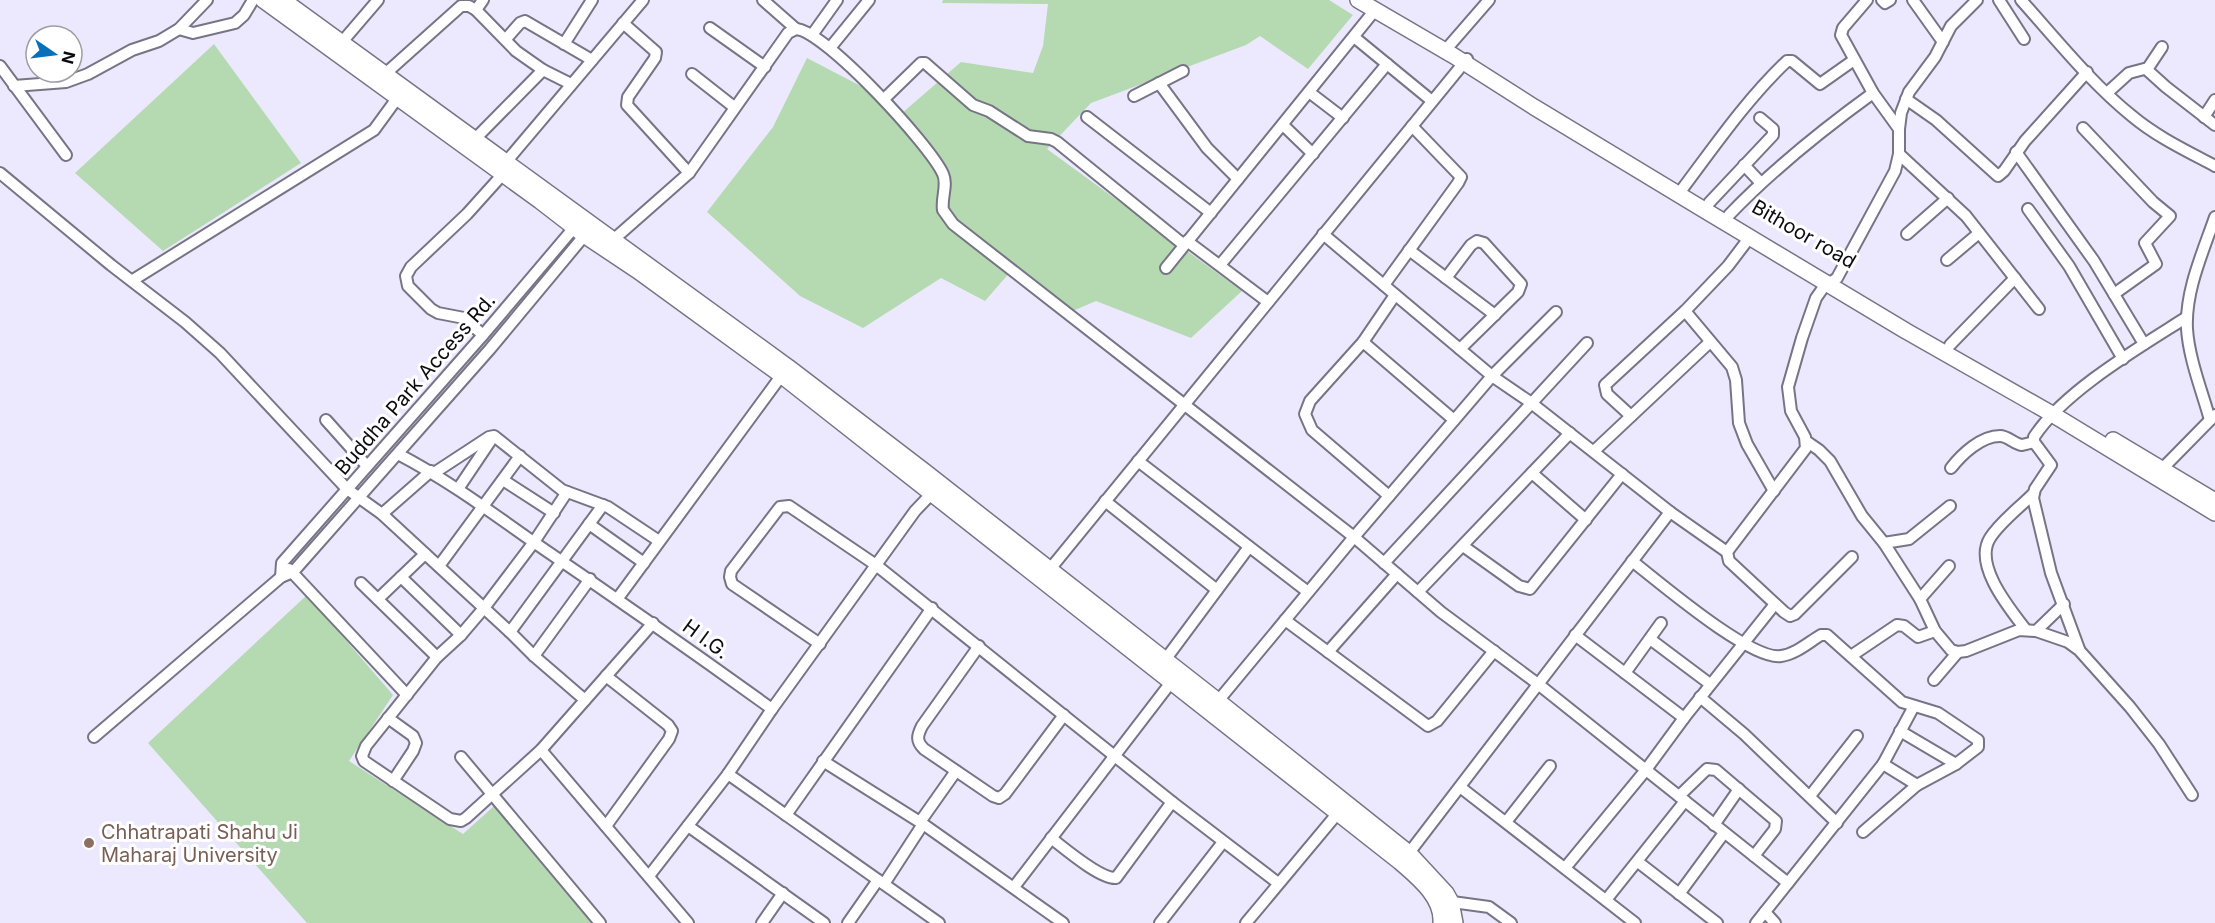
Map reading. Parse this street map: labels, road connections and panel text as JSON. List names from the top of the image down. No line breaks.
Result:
{"streets":{"street":["Bithoor road","Buddha Park Access Rd.","H I.G."]},"crossings":[["Buddha Park Access Rd.","H I.G."]],"places":["Chhatrapati Shahu Ji Maharaj University"],"north":"right"}
